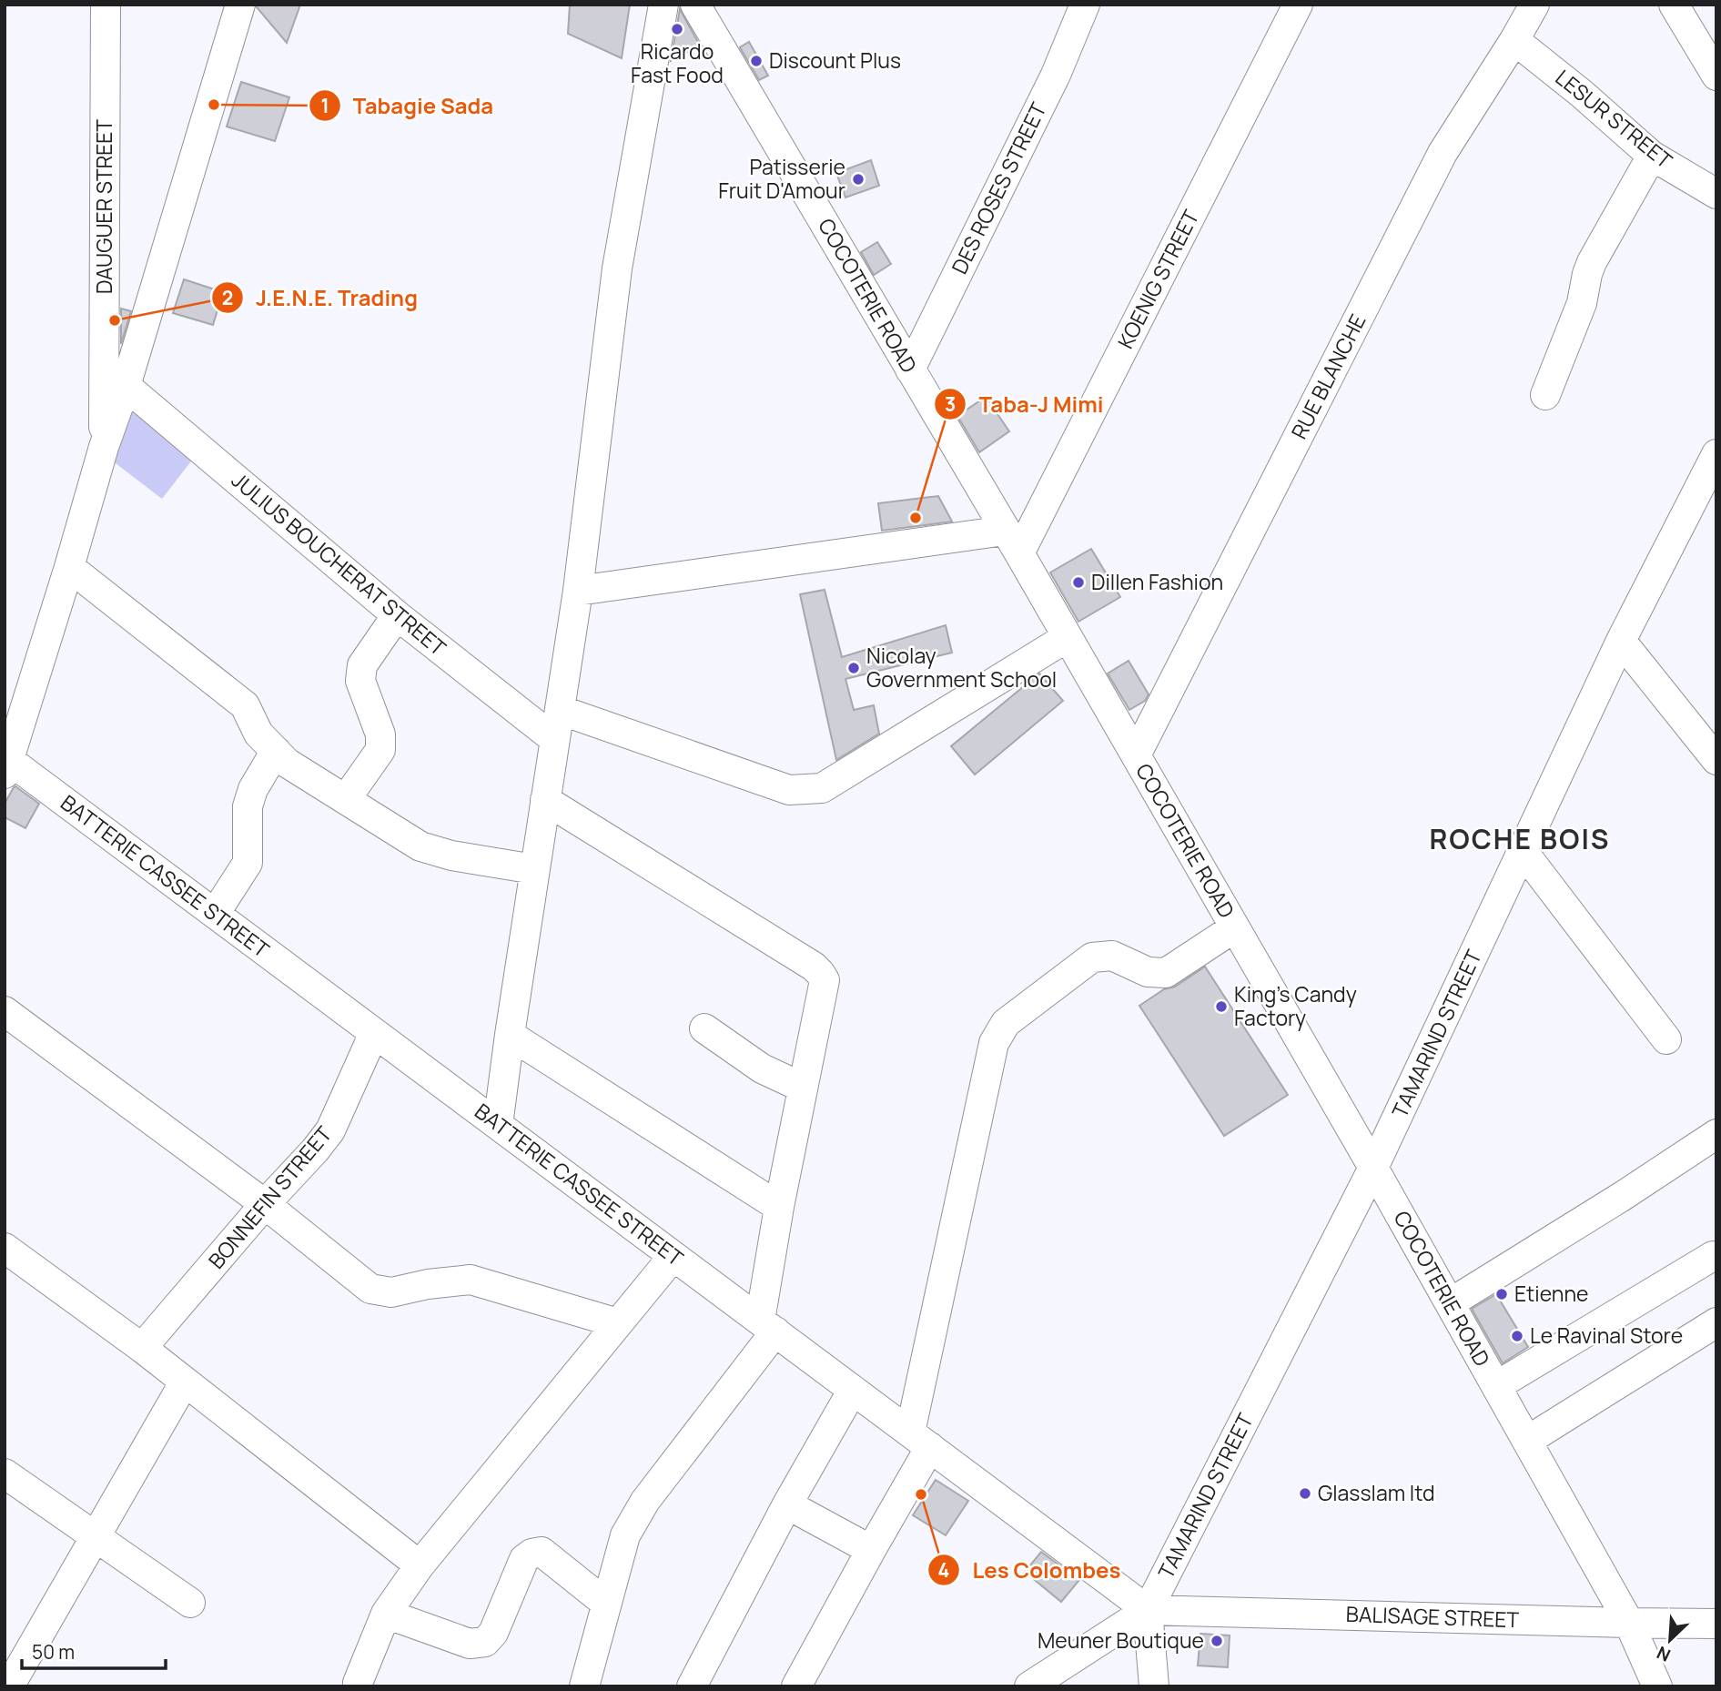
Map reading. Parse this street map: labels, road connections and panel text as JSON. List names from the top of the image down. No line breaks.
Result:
{"streets":{"street":["LESUR STREET","DES ROSES STREET","DAUGUER STREET","KOENIG STREET","COCOTERIE ROAD","RUE BLANCHE","JULIUS BOUCHERAT STREET","BATTERIE CASSEE STREET","TAMARIND STREET","BONNEFIN STREET","BALISAGE STREET"]},"crossings":[["LESUR STREET","RUE BLANCHE"],["DES ROSES STREET","COCOTERIE ROAD"],["KOENIG STREET","COCOTERIE ROAD"],["COCOTERIE ROAD","RUE BLANCHE"],["COCOTERIE ROAD","TAMARIND STREET"],["COCOTERIE ROAD","BALISAGE STREET"],["BATTERIE CASSEE STREET","TAMARIND STREET"],["BATTERIE CASSEE STREET","BONNEFIN STREET"],["BATTERIE CASSEE STREET","BALISAGE STREET"],["TAMARIND STREET","BALISAGE STREET"]],"districts":["ROCHE BOIS"],"places":["Ricardo Fast Food","Discount Plus","Tabagie Sada","Patisserie Fruit D'Amour","J.E.N.E. Trading","Taba-J Mimi","Dillen Fashion","Nicolay Government School","King's Candy Factory","Etienne","Le Ravinal Store","Glasslam ltd","Les Colombes","Meuner Boutique"],"scale_bar":"50 m","north":"bottom left"}
